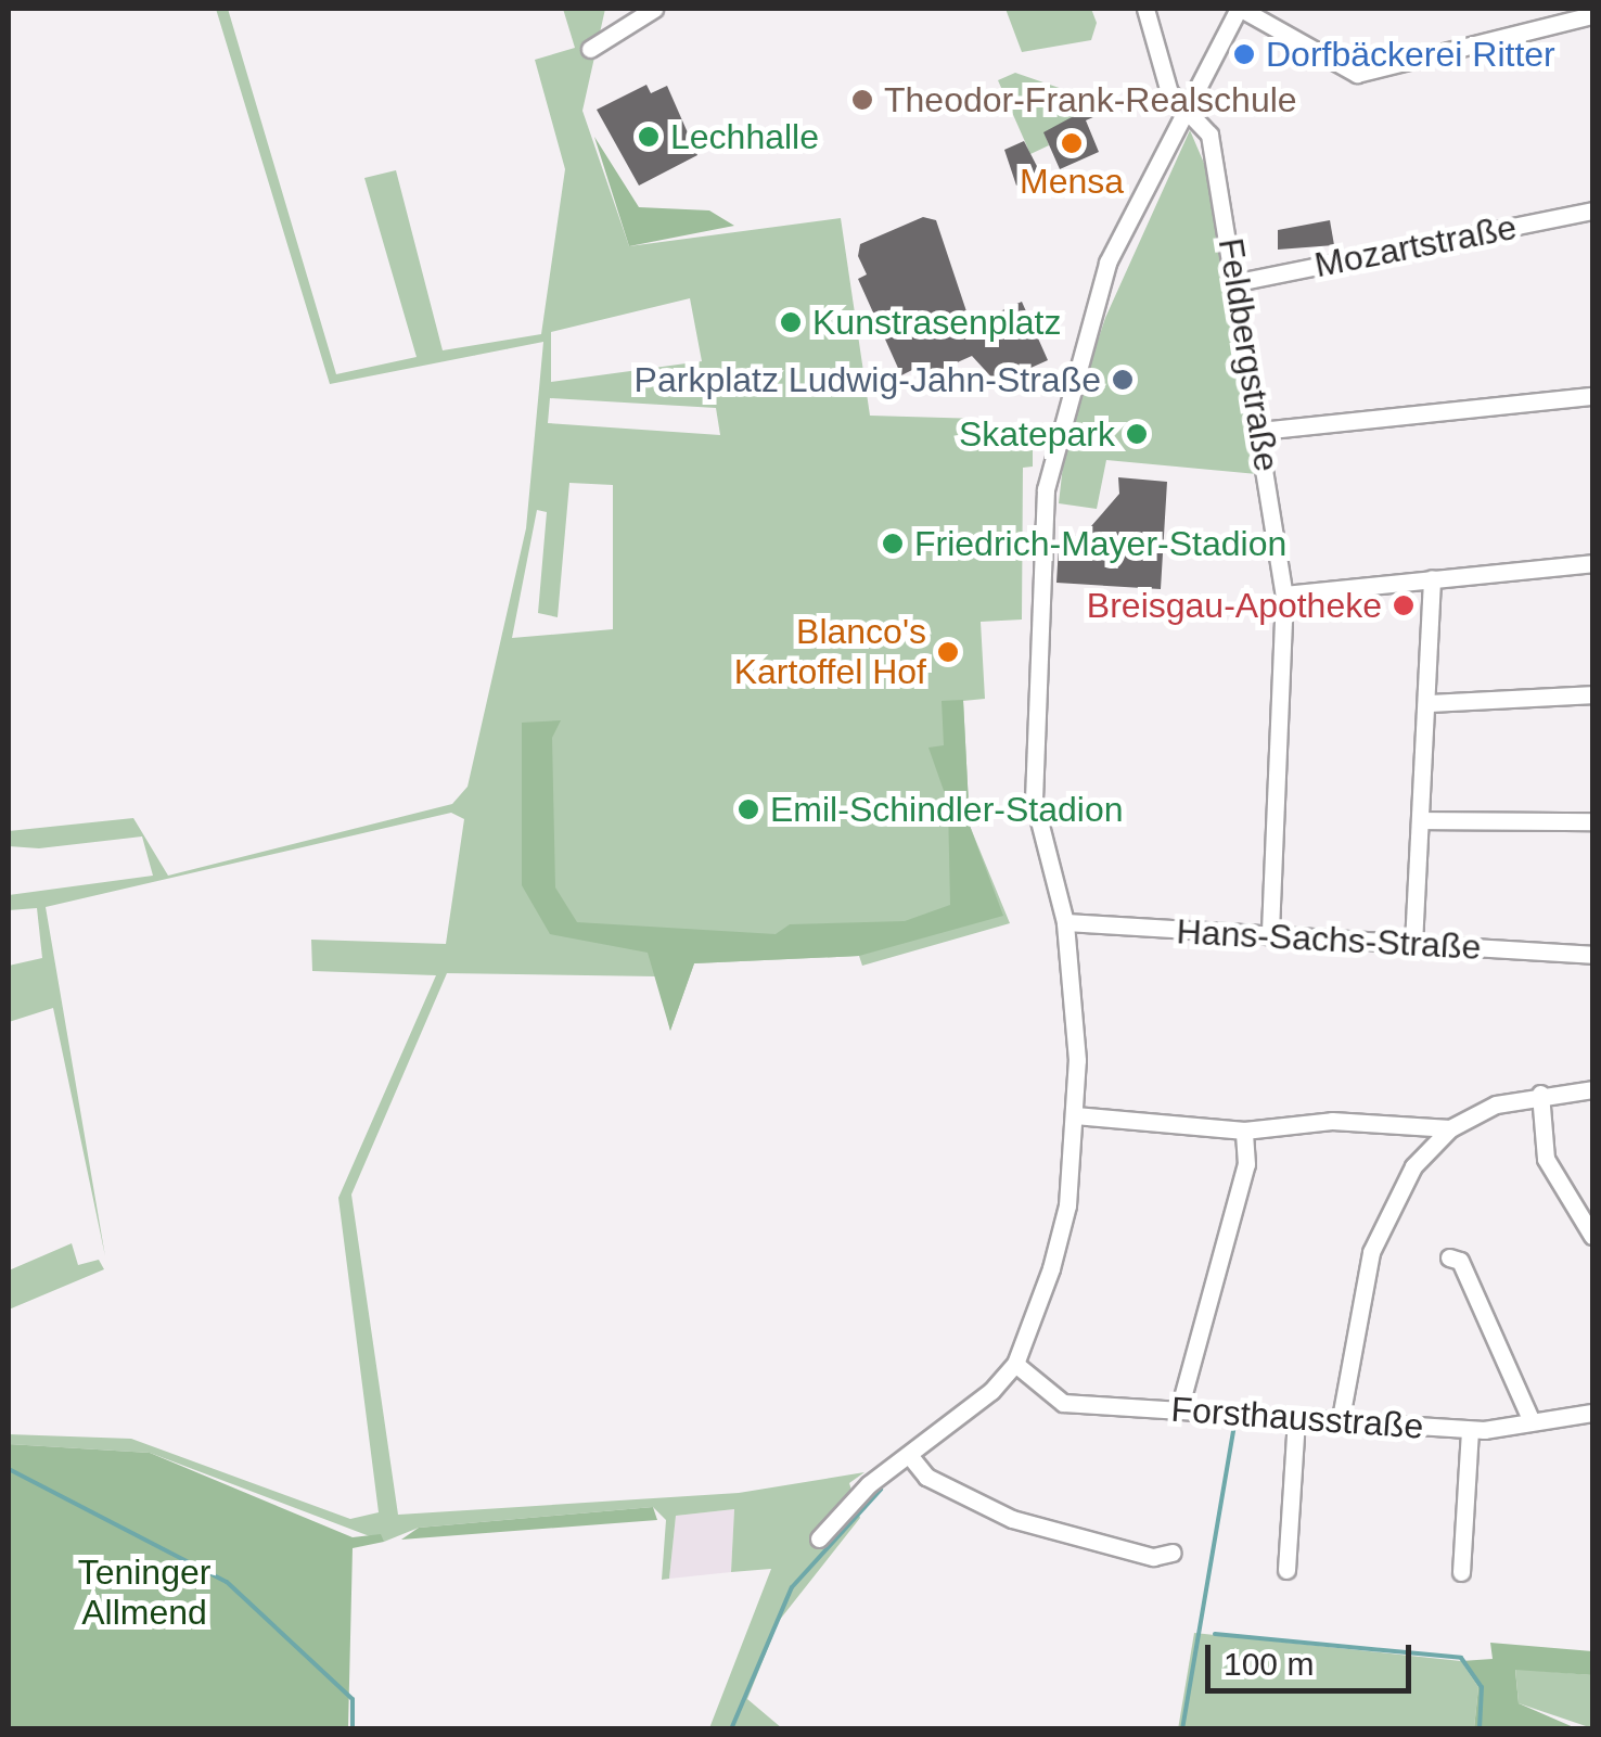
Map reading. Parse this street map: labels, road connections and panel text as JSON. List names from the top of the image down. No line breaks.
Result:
{"streets":{"street":["Mozartstraße","Feldbergstraße","Hans-Sachs-Straße","Forsthausstraße"]},"crossings":[["Mozartstraße","Feldbergstraße"],["Feldbergstraße","Hans-Sachs-Straße"]],"parks":["Teninger Allmend"],"places":["Dorfbäckerei Ritter","Theodor-Frank-Realschule","Lechhalle","Mensa","Kunstrasenplatz","Parkplatz Ludwig-Jahn-Straße","Skatepark","Friedrich-Mayer-Stadion","Breisgau-Apotheke","Blanco's Kartoffel Hof","Emil-Schindler-Stadion"],"scale_bar":"100 m"}
